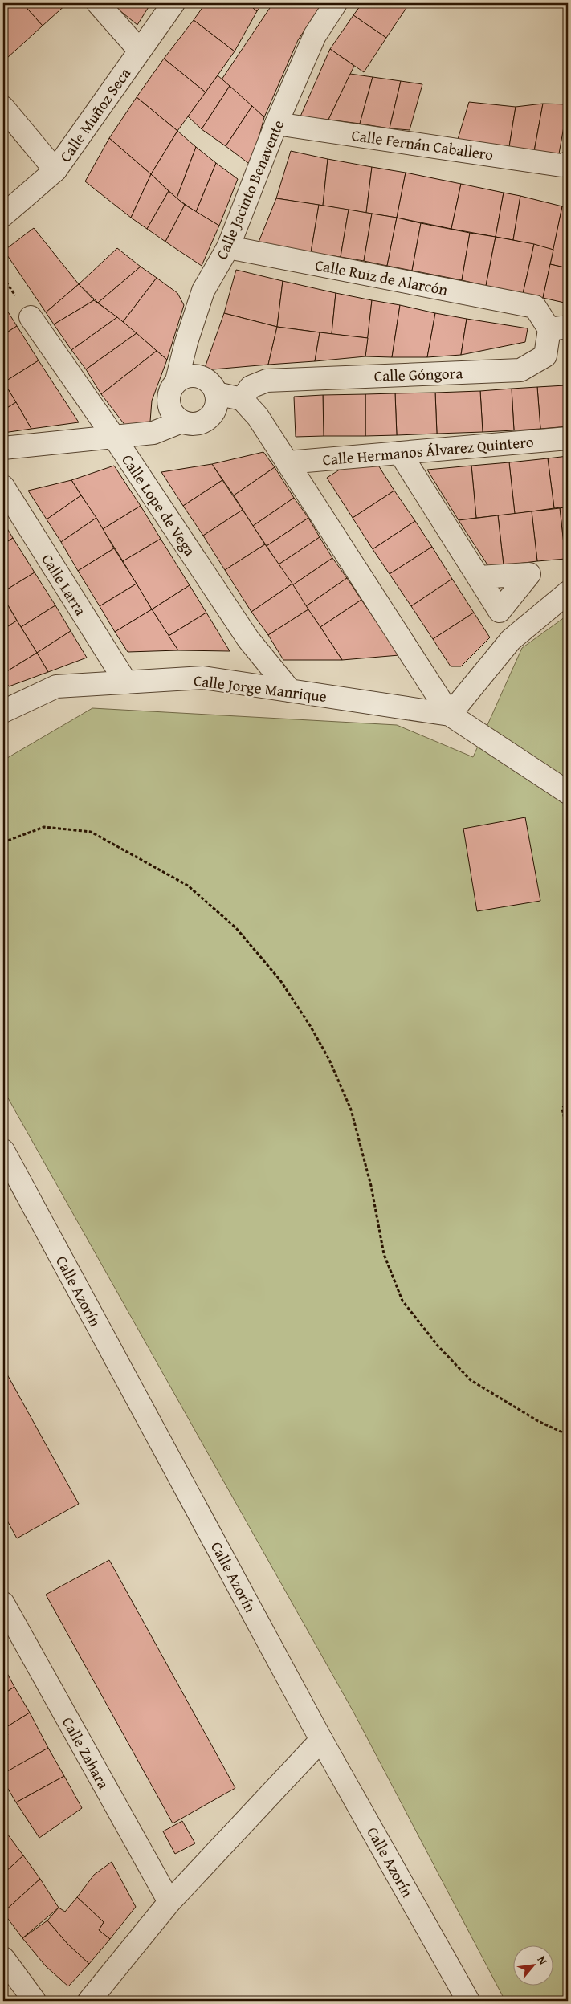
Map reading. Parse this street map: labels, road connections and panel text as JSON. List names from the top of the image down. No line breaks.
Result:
{"streets":{"street":["Calle Muñoz Seca","Calle Fernán Caballero","Calle Jacinto Benavente","Calle Ruiz de Alarcón","Calle Góngora","Calle Hermanos Álvarez Quintero","Calle Lope de Vega","Calle Larra","Calle Jorge Manrique","Calle Azorín","Calle Zahara"]},"crossings":[["Calle Fernán Caballero","Calle Jacinto Benavente"],["Calle Jacinto Benavente","Calle Ruiz de Alarcón"],["Calle Ruiz de Alarcón","Calle Góngora"],["Calle Góngora","Calle Jorge Manrique"],["Calle Hermanos Álvarez Quintero","Calle Jorge Manrique"],["Calle Lope de Vega","Calle Jorge Manrique"],["Calle Larra","Calle Jorge Manrique"]],"north":"top right"}
